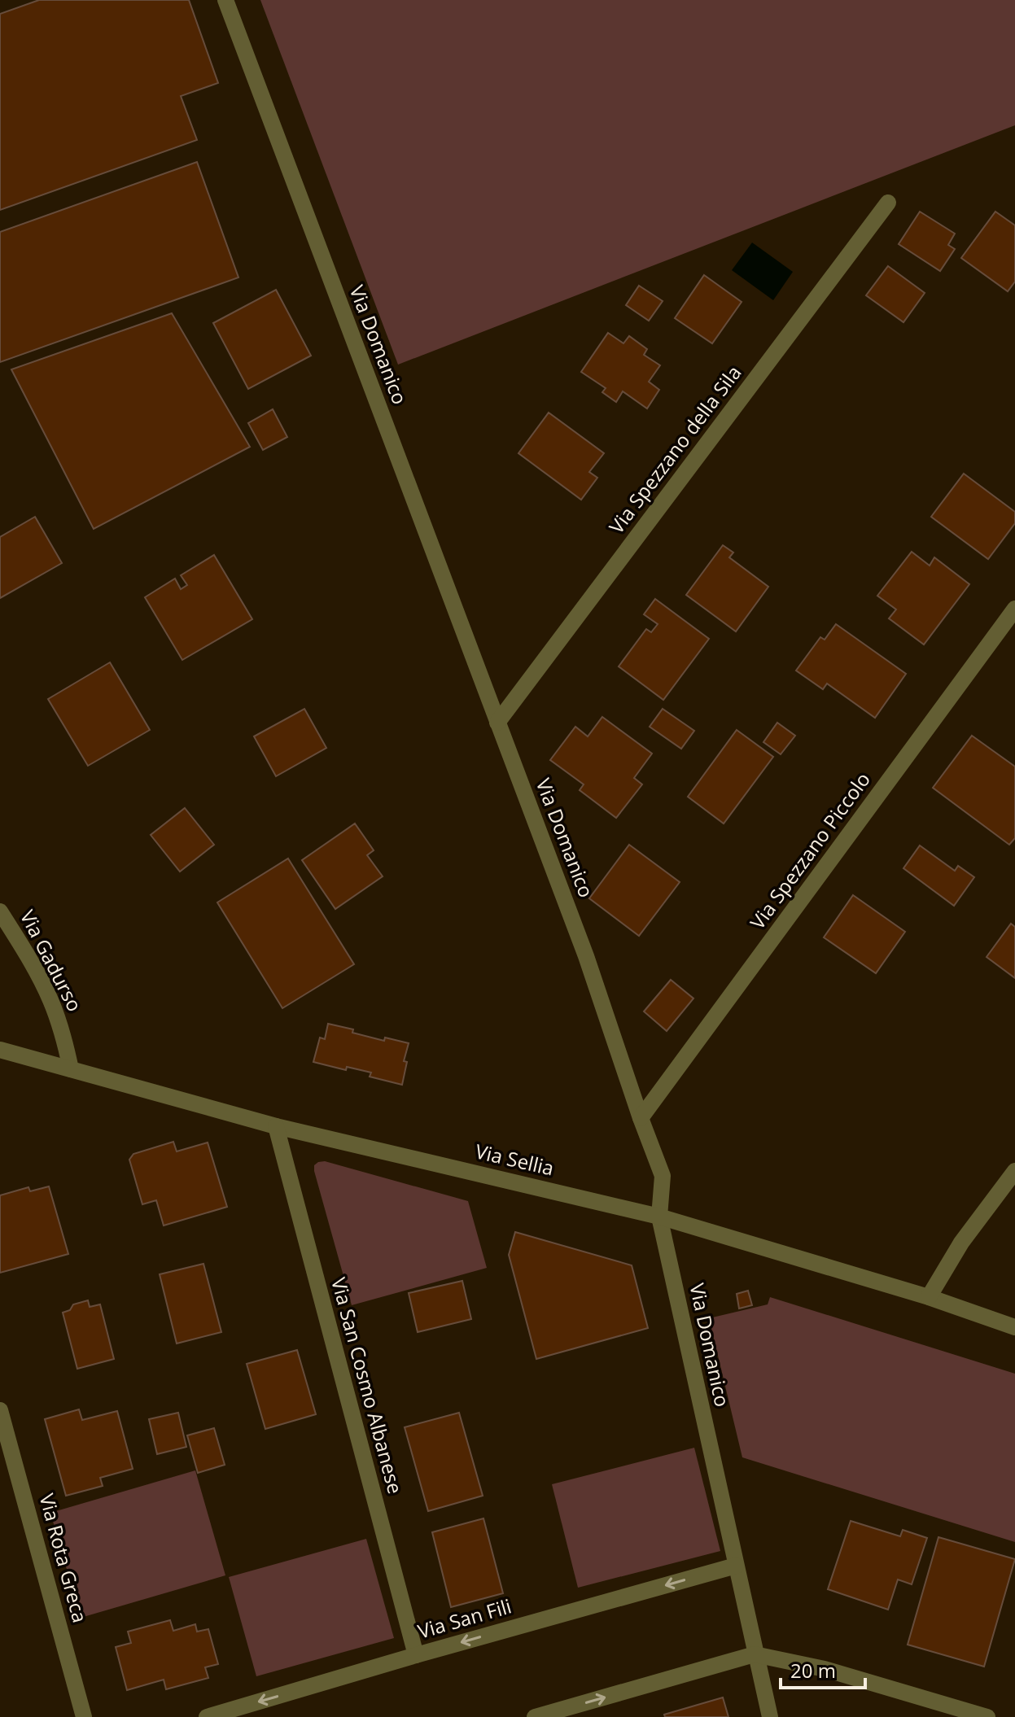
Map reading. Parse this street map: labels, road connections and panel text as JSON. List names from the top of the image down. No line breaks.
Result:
{"streets":{"street":["Via Domanico","Via Spezzano della Sila","Via Spezzano Piccolo","Via Gadurso","Via Sellia","Via San Cosmo Albanese","Via Rota Greca","Via San Fili"]},"crossings":[["Via Domanico","Via Spezzano della Sila"],["Via Domanico","Via Spezzano Piccolo"],["Via Domanico","Via Sellia"],["Via Domanico","Via San Fili"],["Via Gadurso","Via Sellia"],["Via Sellia","Via San Cosmo Albanese"],["Via San Cosmo Albanese","Via San Fili"]],"scale_bar":"20 m"}
